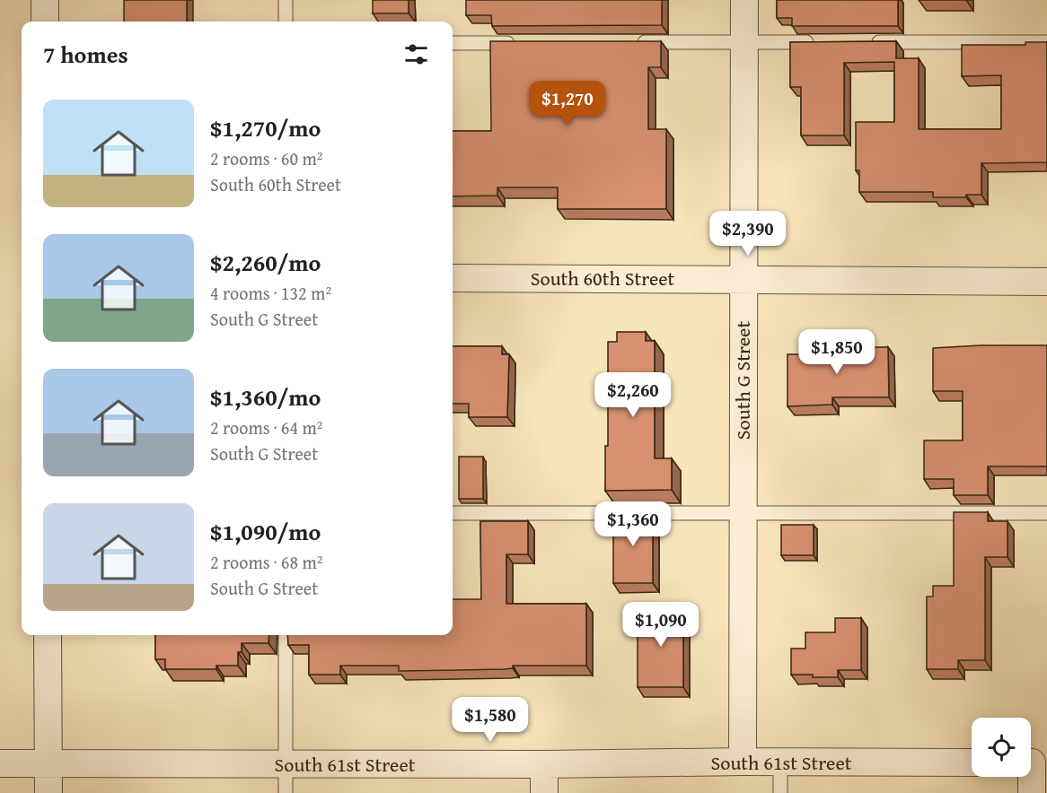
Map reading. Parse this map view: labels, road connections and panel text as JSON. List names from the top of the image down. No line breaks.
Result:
{"streets":{"street":["South 60th Street","South G Street","South 61st Street"]},"crossings":[["South 60th Street","South G Street"],["South G Street","South 61st Street"]],"page":{"heading":"7 homes","price":["$1,270","$2,390","$1,850","$2,260","$1,360","$1,090","$1,580"],"list":[{"name":"$1,270/mo","note":"2 rooms · 60 m² · South 60th Street"},{"name":"$2,260/mo","note":"4 rooms · 132 m² · South G Street"},{"name":"$1,360/mo","note":"2 rooms · 64 m² · South G Street"},{"name":"$1,090/mo","note":"2 rooms · 68 m² · South G Street"}]}}
